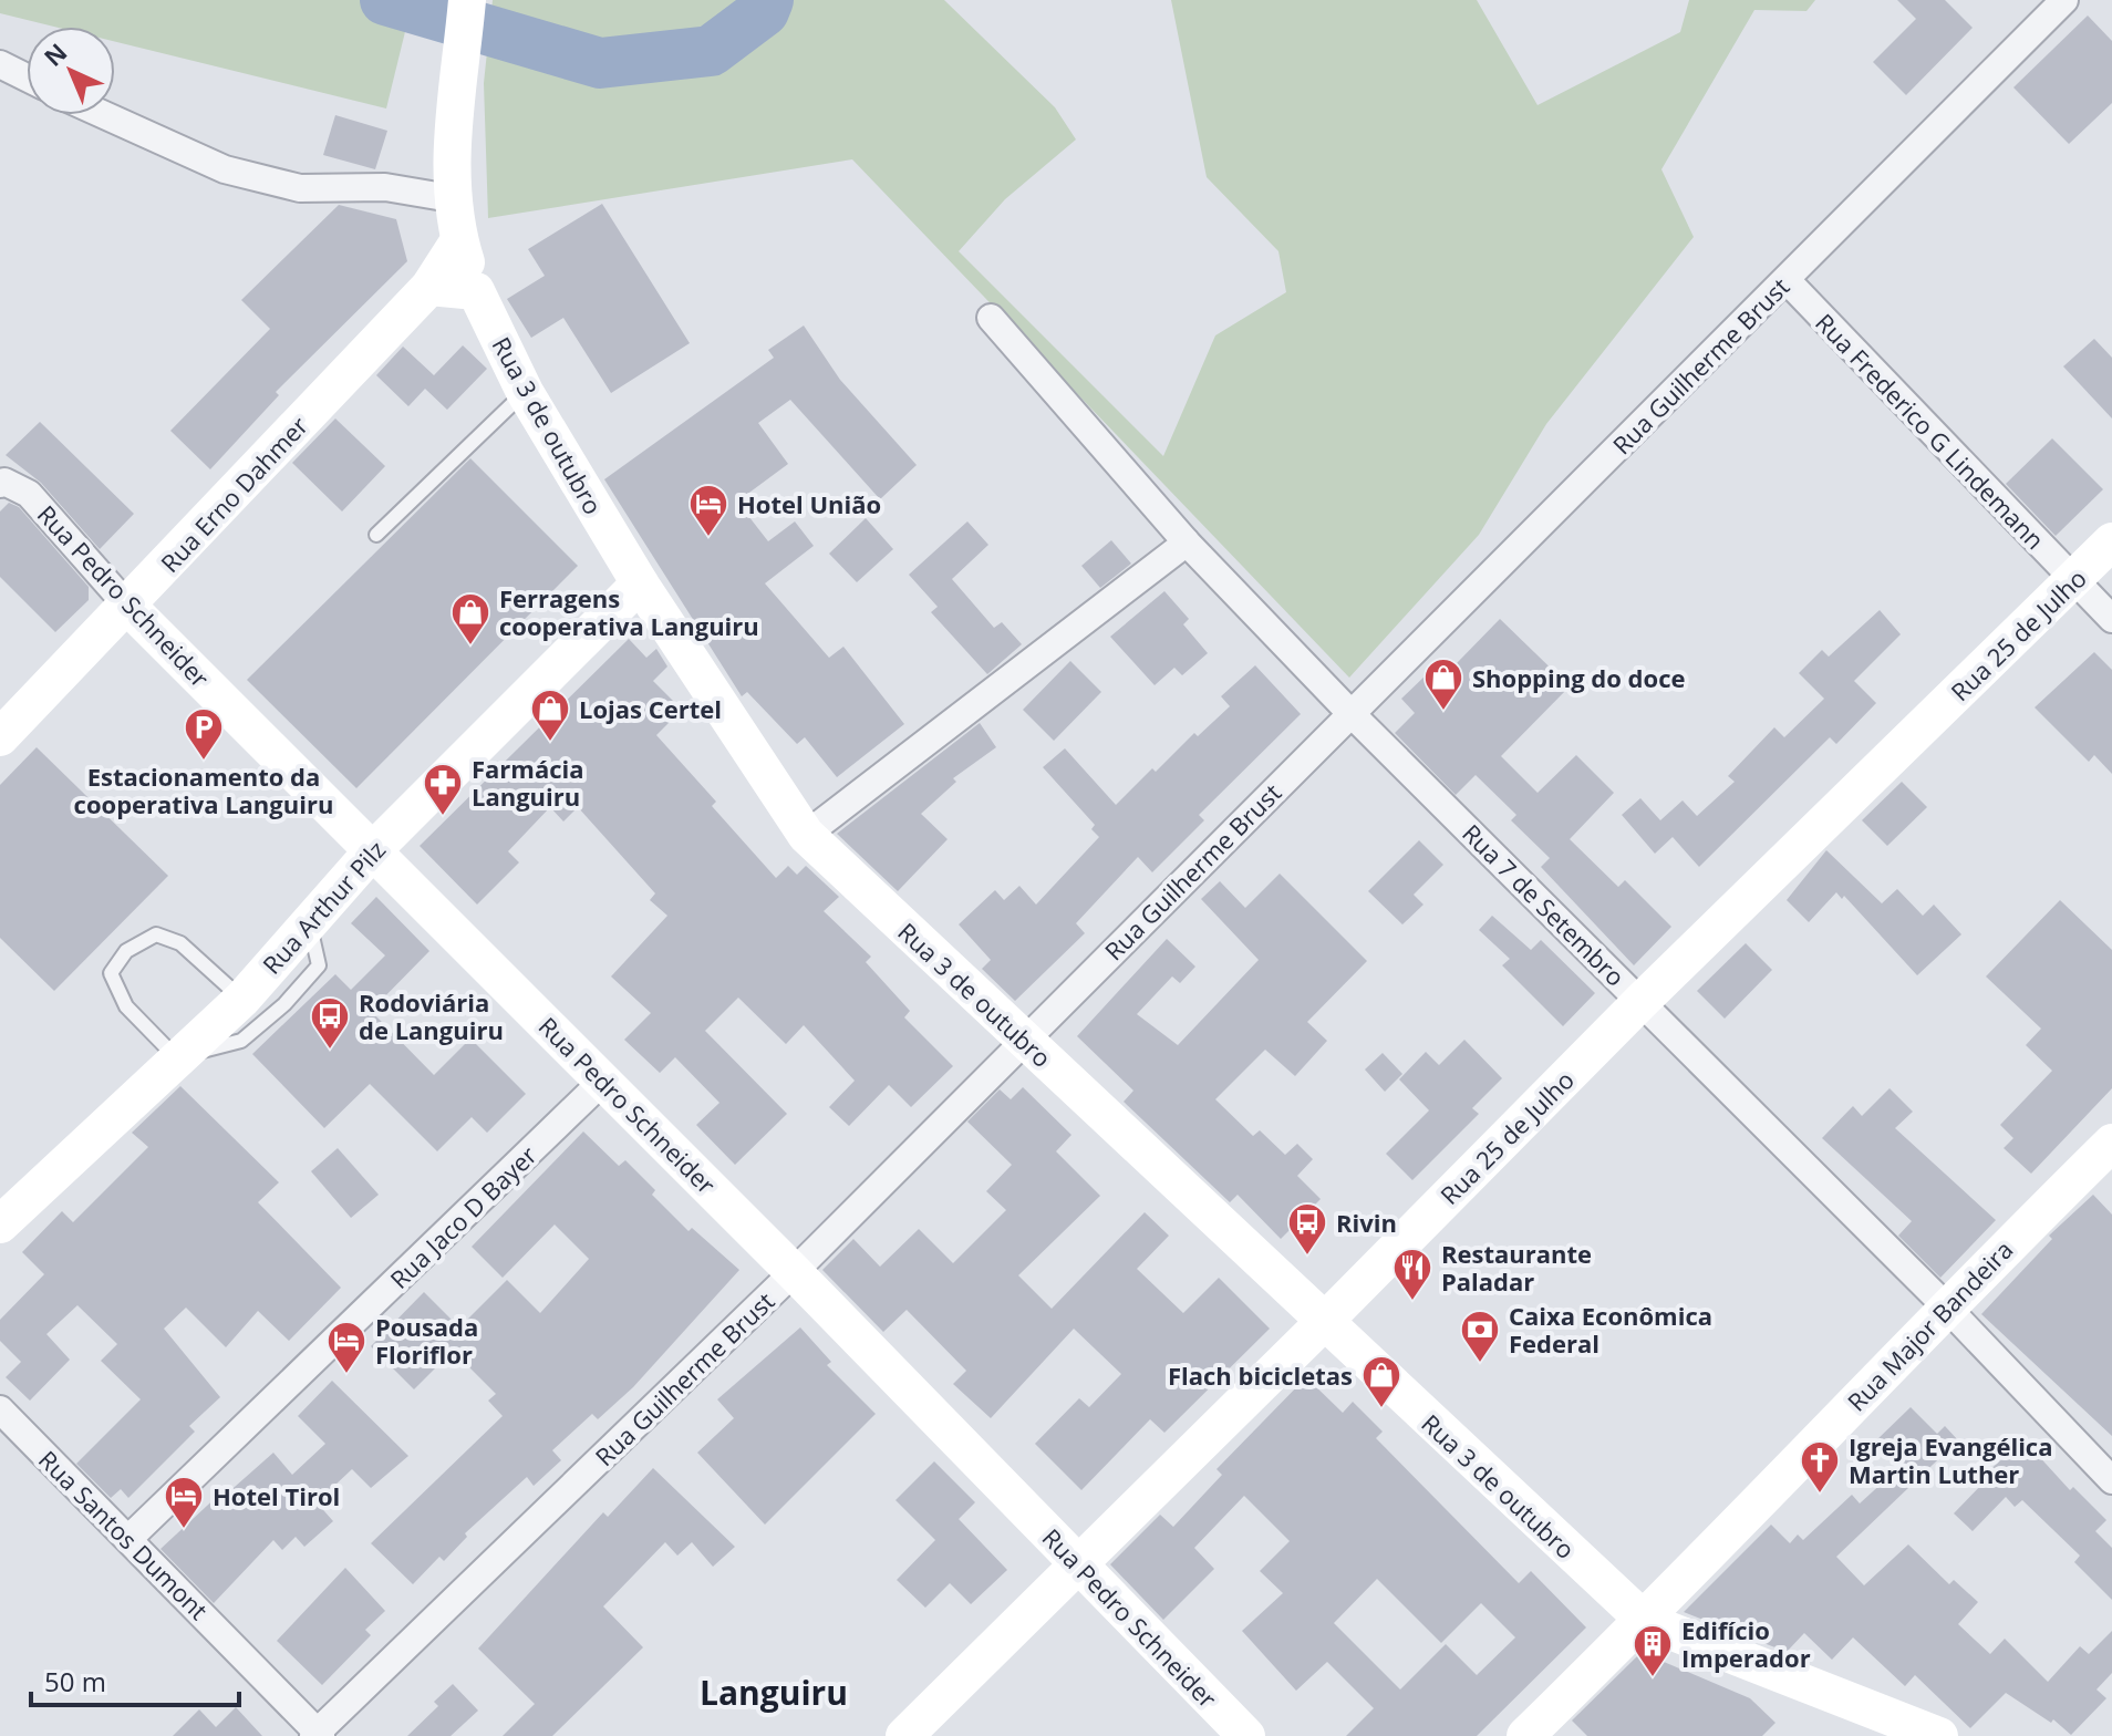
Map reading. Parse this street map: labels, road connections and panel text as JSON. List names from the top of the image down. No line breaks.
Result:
{"streets":{"main road":["Rua 3 de outubro","Rua Erno Dahmer","Rua Pedro Schneider","Rua 25 de Julho","Rua Arthur Pilz","Rua Major Bandeira"],"street":["Rua Guilherme Brust","Rua Frederico G Lindemann","Rua 7 de Setembro","Rua Jaco D Bayer","Rua Santos Dumont"]},"crossings":[["Rua Guilherme Brust","Rua 3 de outubro"],["Rua Guilherme Brust","Rua Frederico G Lindemann"],["Rua Guilherme Brust","Rua Pedro Schneider"],["Rua Guilherme Brust","Rua 7 de Setembro"],["Rua Guilherme Brust","Rua Santos Dumont"],["Rua 3 de outubro","Rua Erno Dahmer"],["Rua 3 de outubro","Rua 25 de Julho"],["Rua 3 de outubro","Rua Arthur Pilz"],["Rua 3 de outubro","Rua Major Bandeira"],["Rua Frederico G Lindemann","Rua 25 de Julho"],["Rua Erno Dahmer","Rua Pedro Schneider"],["Rua Pedro Schneider","Rua 25 de Julho"],["Rua Pedro Schneider","Rua Arthur Pilz"],["Rua Pedro Schneider","Rua Jaco D Bayer"],["Rua 25 de Julho","Rua 7 de Setembro"],["Rua 7 de Setembro","Rua Major Bandeira"],["Rua Jaco D Bayer","Rua Santos Dumont"]],"districts":["Languiru"],"places":{"hotel":["Hotel União","Pousada Floriflor","Hotel Tirol"],"shop":["Ferragens cooperativa Languiru","Shopping do doce","Lojas Certel","Flach bicicletas"],"parking":["Estacionamento da cooperativa Languiru"],"pharmacy":["Farmácia Languiru"],"bus stop":["Rodoviária de Languiru","Rivin"],"restaurant":["Restaurante Paladar"],"bank":["Caixa Econômica Federal"],"church":["Igreja Evangélica Martin Luther"],"building":["Edifício Imperador"]},"scale_bar":"50 m","north":"top left"}
